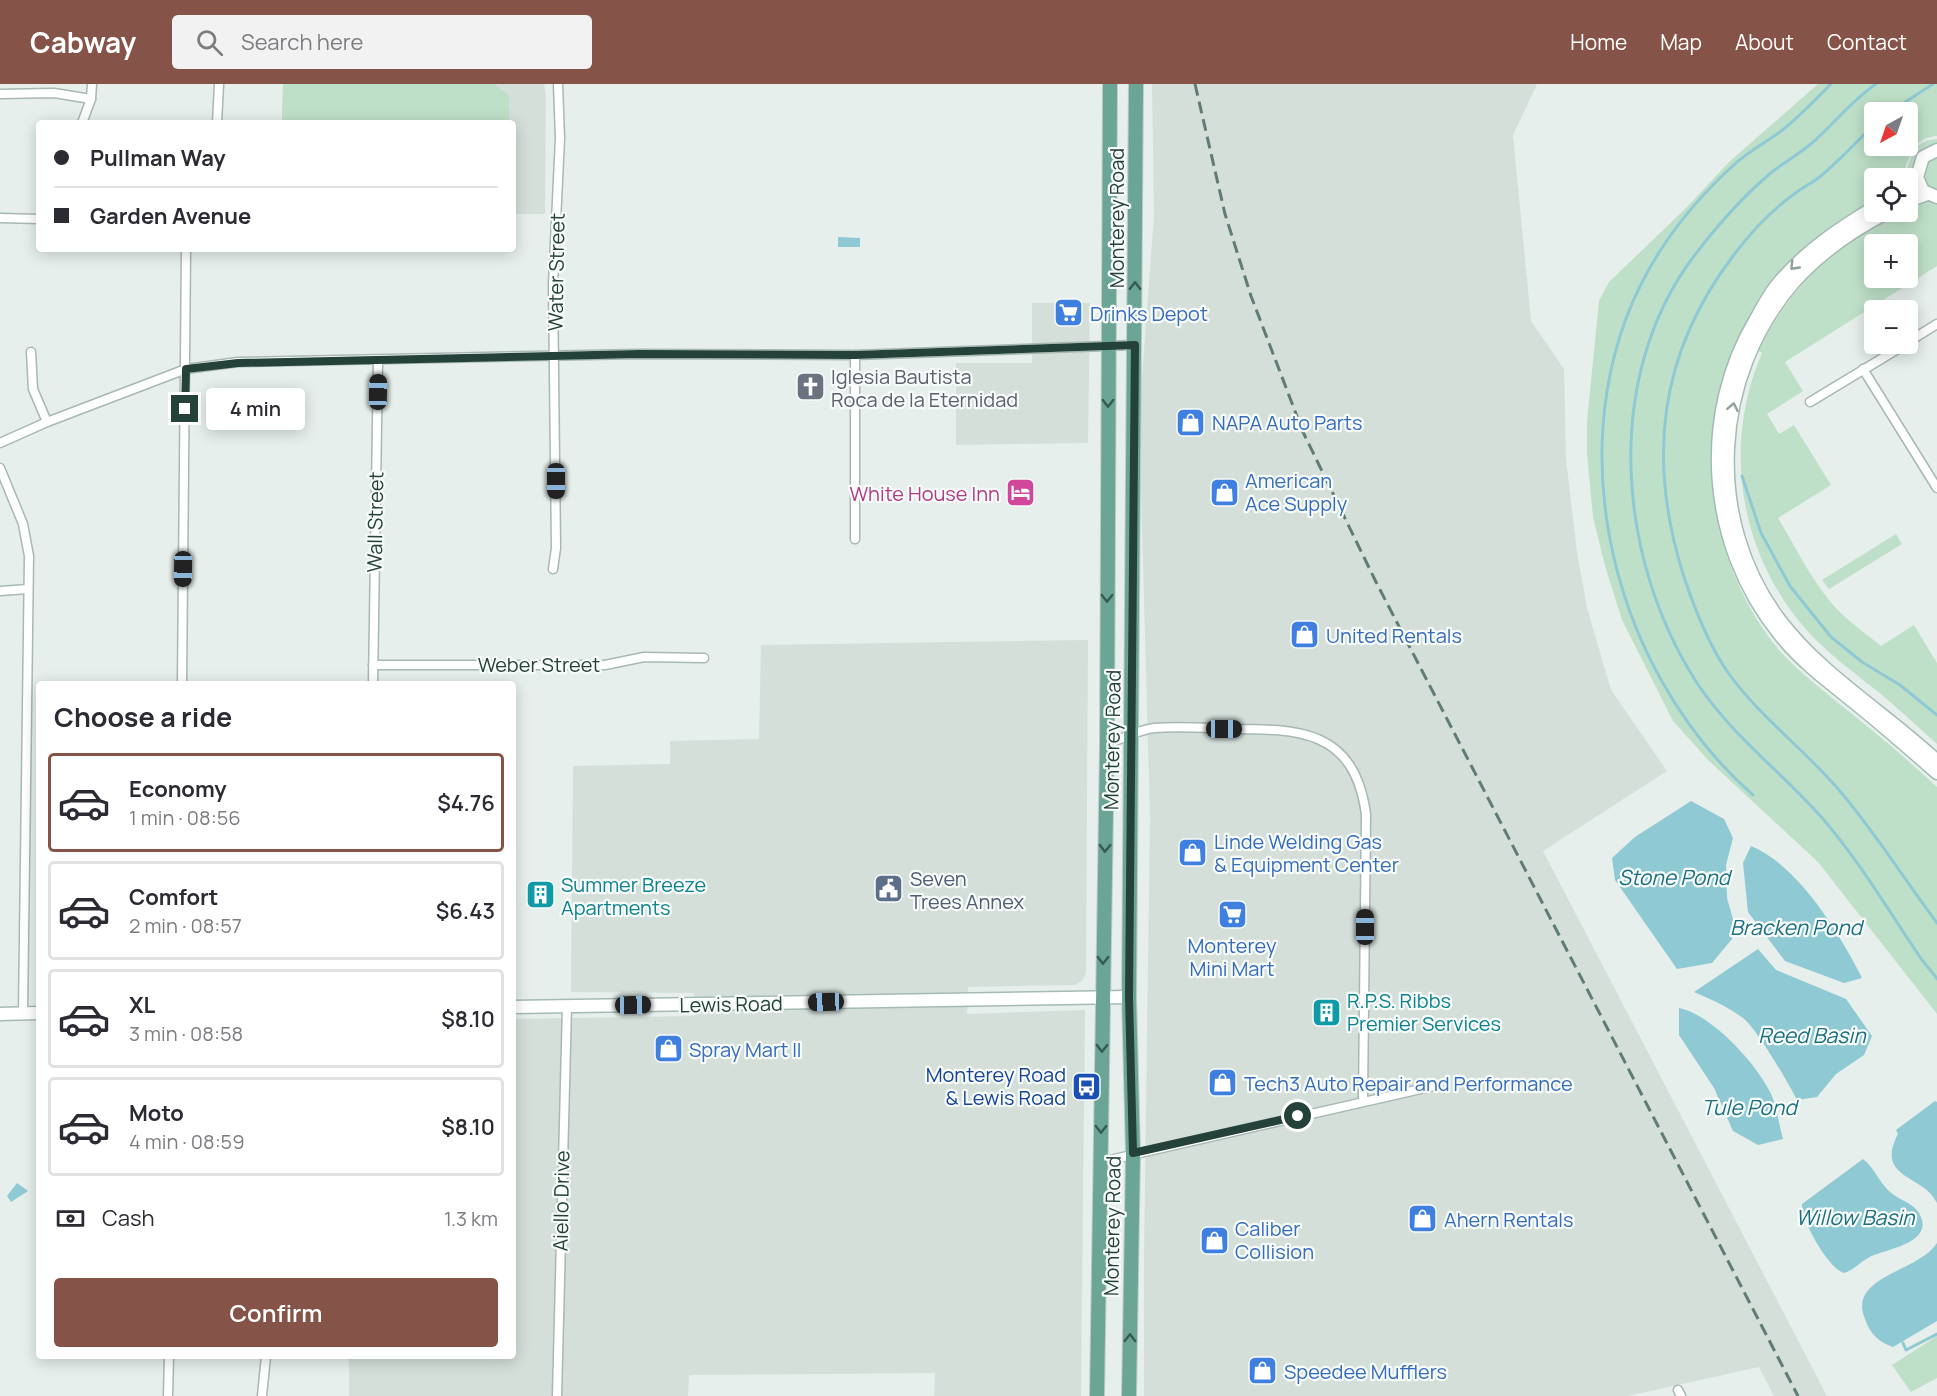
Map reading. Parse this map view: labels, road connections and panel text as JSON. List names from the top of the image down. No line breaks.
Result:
{"streets":{"main road":["Monterey Road"],"street":["Water Street","Wall Street","Weber Street","Lewis Road","Aiello Drive"]},"crossings":[["Monterey Road","Lewis Road"],["Wall Street","Weber Street"],["Lewis Road","Aiello Drive"]],"water":["Stone Pond","Bracken Pond","Reed Basin","Tule Pond","Willow Basin"],"places":{"supermarket":["Drinks Depot","Monterey Mini Mart"],"church":["Iglesia Bautista Roca de la Eternidad"],"shop":["NAPA Auto Parts","American Ace Supply","United Rentals","Linde Welding Gas & Equipment Center","Spray Mart II","Tech3 Auto Repair and Performance","Ahern Rentals","Caliber Collision","Speedee Mufflers"],"hotel":["White House Inn"],"public building":["Seven Trees Annex"],"building":["Summer Breeze Apartments","R.P.S. Ribbs Premier Services"],"bus stop":["Monterey Road & Lewis Road"]},"north":"bottom left","page":{"header":"Cabway","search":"Search here","nav":["Home","Map","About","Contact"],"map_buttons":["+","−"],"banner":["Pullman Way","Garden Avenue"],"bubble":"4 min","heading":"Choose a ride","list":[{"name":"Economy","note":"1 min · 08:56","value":"$4.76"},{"name":"Comfort","note":"2 min · 08:57","value":"$6.43"},{"name":"XL","note":"3 min · 08:58","value":"$8.10"},{"name":"Moto","note":"4 min · 08:59","value":"$8.10"}],"pay":["Cash","1.3 km"],"buttons":"Confirm"}}
